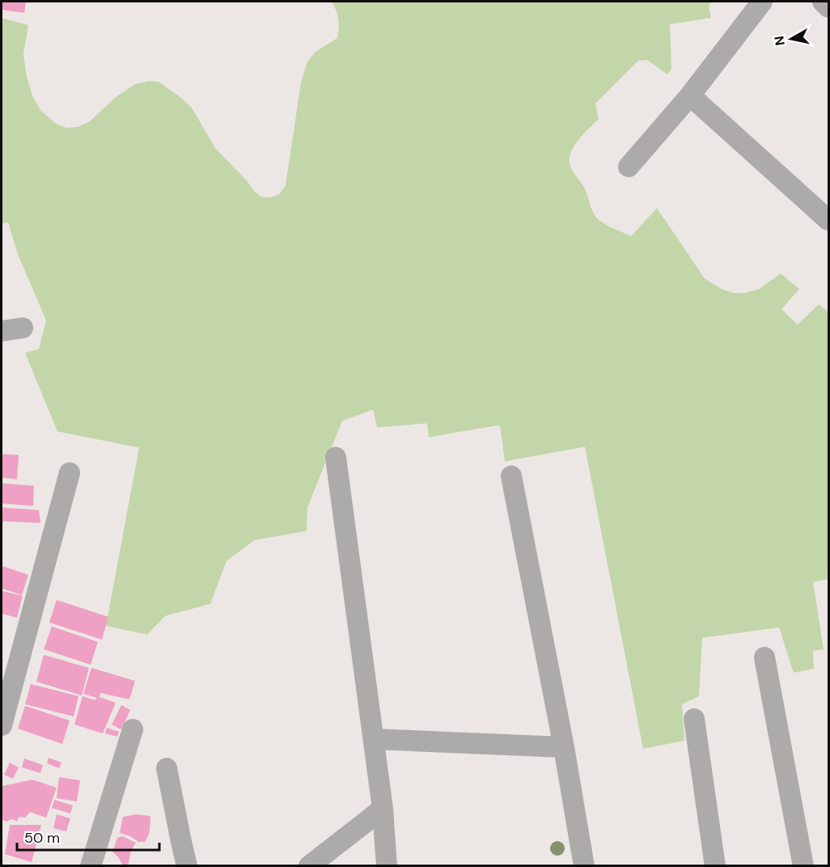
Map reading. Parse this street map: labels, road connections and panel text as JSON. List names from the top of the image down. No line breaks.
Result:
{"scale_bar":"50 m","north":"left"}
